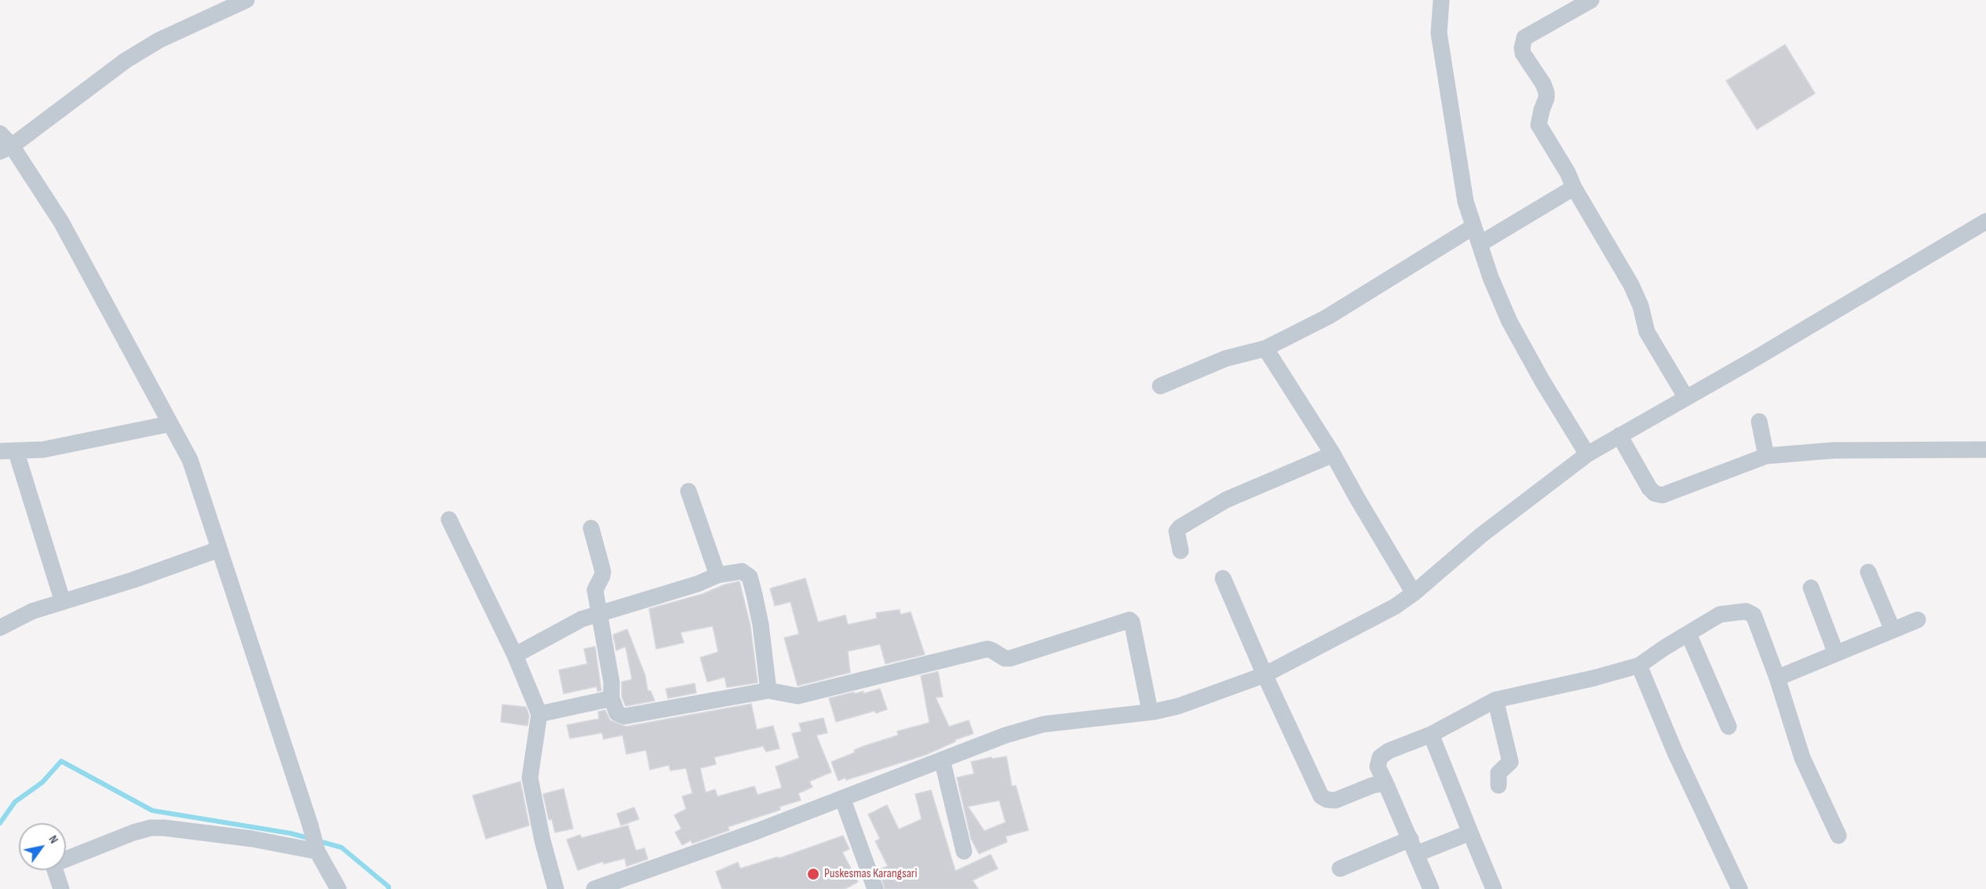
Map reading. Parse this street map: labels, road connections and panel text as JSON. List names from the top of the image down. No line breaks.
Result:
{"places":["Puskesmas Karangsari"],"north":"top right"}
